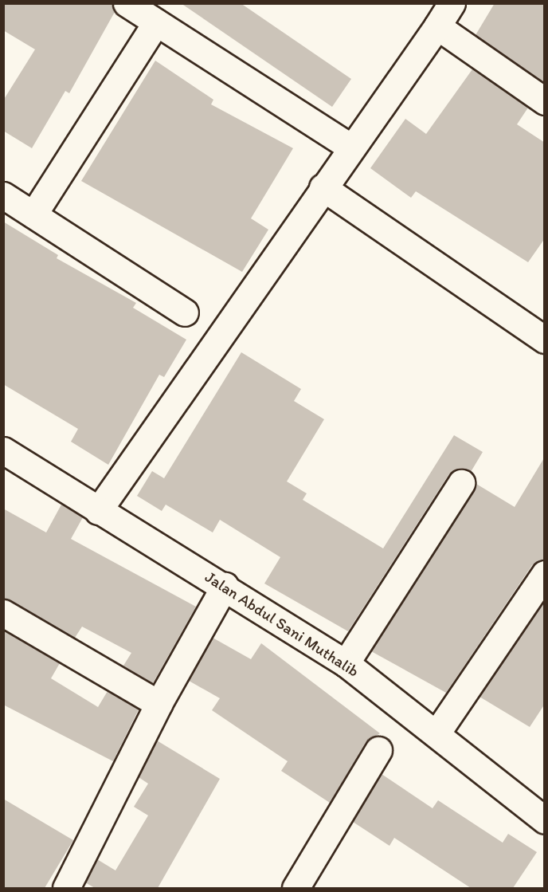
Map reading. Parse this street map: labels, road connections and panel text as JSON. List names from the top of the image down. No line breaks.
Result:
{"streets":{"street":["Jalan Abdul Sani Muthalib"]}}
